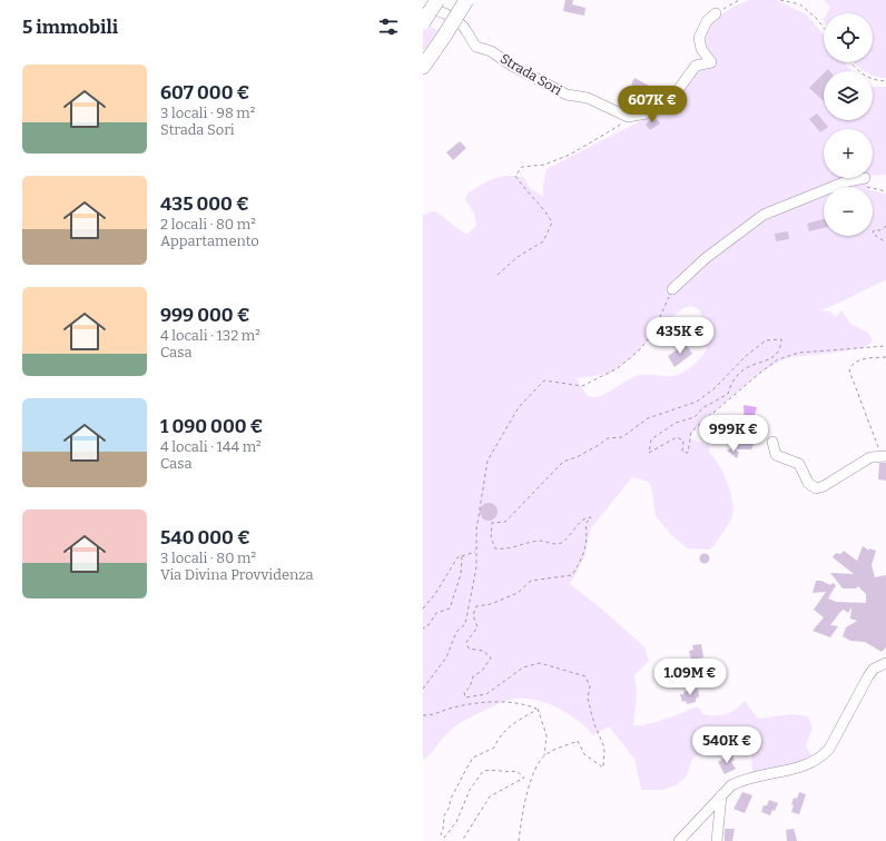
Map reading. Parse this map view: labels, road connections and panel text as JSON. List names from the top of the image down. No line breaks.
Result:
{"streets":{"street":["Strada Sori"]},"page":{"heading":"5 immobili","map_buttons":["+","−"],"list":[{"name":"607 000 €","note":"3 locali · 98 m² · Strada Sori"},{"name":"435 000 €","note":"2 locali · 80 m² · Appartamento"},{"name":"999 000 €","note":"4 locali · 132 m² · Casa"},{"name":"1 090 000 €","note":"4 locali · 144 m² · Casa"},{"name":"540 000 €","note":"3 locali · 80 m² · Via Divina Provvidenza"}],"price":["607K €","435K €","999K €","1.09M €","540K €"]}}
